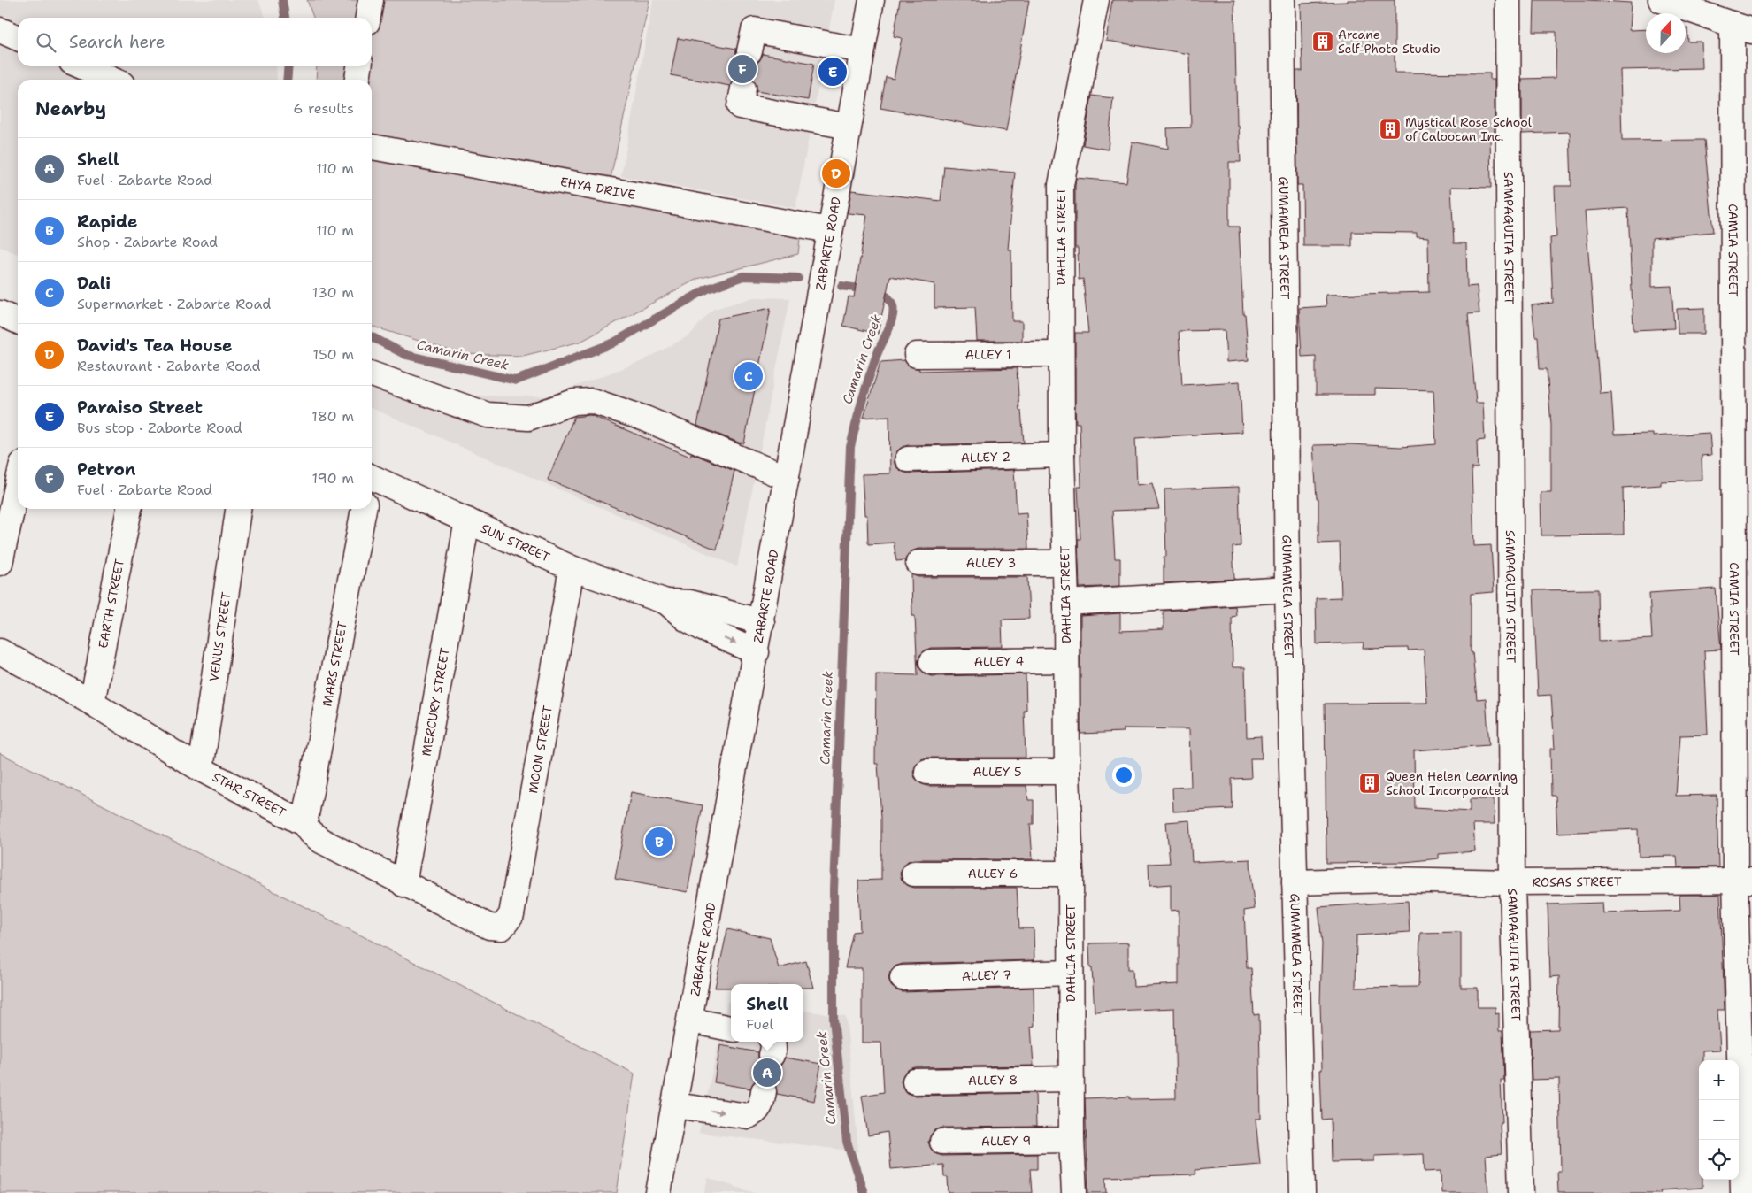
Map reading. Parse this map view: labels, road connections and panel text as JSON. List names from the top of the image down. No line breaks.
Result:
{"streets":{"street":["EHYA DRIVE","DAHLIA STREET","GUMAMELA STREET","SAMPAGUITA STREET","ZABARTE ROAD","CAMIA STREET","ALLEY 1","ALLEY 2","SUN STREET","ALLEY 3","EARTH STREET","VENUS STREET","ALLEY 4","MARS STREET","MERCURY STREET","MOON STREET","ALLEY 5","STAR STREET","ALLEY 6","ROSAS STREET","ALLEY 7","ALLEY 8","ALLEY 9"]},"crossings":[["EHYA DRIVE","ZABARTE ROAD"],["DAHLIA STREET","ALLEY 1"],["DAHLIA STREET","ALLEY 2"],["DAHLIA STREET","ALLEY 3"],["DAHLIA STREET","ALLEY 4"],["DAHLIA STREET","ALLEY 5"],["DAHLIA STREET","ALLEY 6"],["DAHLIA STREET","ALLEY 7"],["DAHLIA STREET","ALLEY 8"],["DAHLIA STREET","ALLEY 9"],["GUMAMELA STREET","ROSAS STREET"],["SAMPAGUITA STREET","ROSAS STREET"],["ZABARTE ROAD","SUN STREET"],["CAMIA STREET","ROSAS STREET"],["SUN STREET","MERCURY STREET"],["SUN STREET","MOON STREET"],["EARTH STREET","STAR STREET"],["VENUS STREET","STAR STREET"],["MARS STREET","STAR STREET"],["MERCURY STREET","STAR STREET"],["MOON STREET","STAR STREET"]],"water":["Camarin Creek"],"places":{"building":["Arcane Self-Photo Studio","Mystical Rose School of Caloocan Inc.","Queen Helen Learning School Incorporated"]},"north":"top","page":{"search":"Search here","pins":["F","E","D","C","B","A"],"heading":["Nearby","6 results"],"list":[{"mark":"A","name":"Shell","note":"Fuel · Zabarte Road","value":"110 m"},{"mark":"B","name":"Rapide","note":"Shop · Zabarte Road","value":"110 m"},{"mark":"C","name":"Dali","note":"Supermarket · Zabarte Road","value":"130 m"},{"mark":"D","name":"David's Tea House","note":"Restaurant · Zabarte Road","value":"150 m"},{"mark":"E","name":"Paraiso Street","note":"Bus stop · Zabarte Road","value":"180 m"},{"mark":"F","name":"Petron","note":"Fuel · Zabarte Road","value":"190 m"}],"popup":["Shell","Fuel"],"map_buttons":["+","−"]}}
